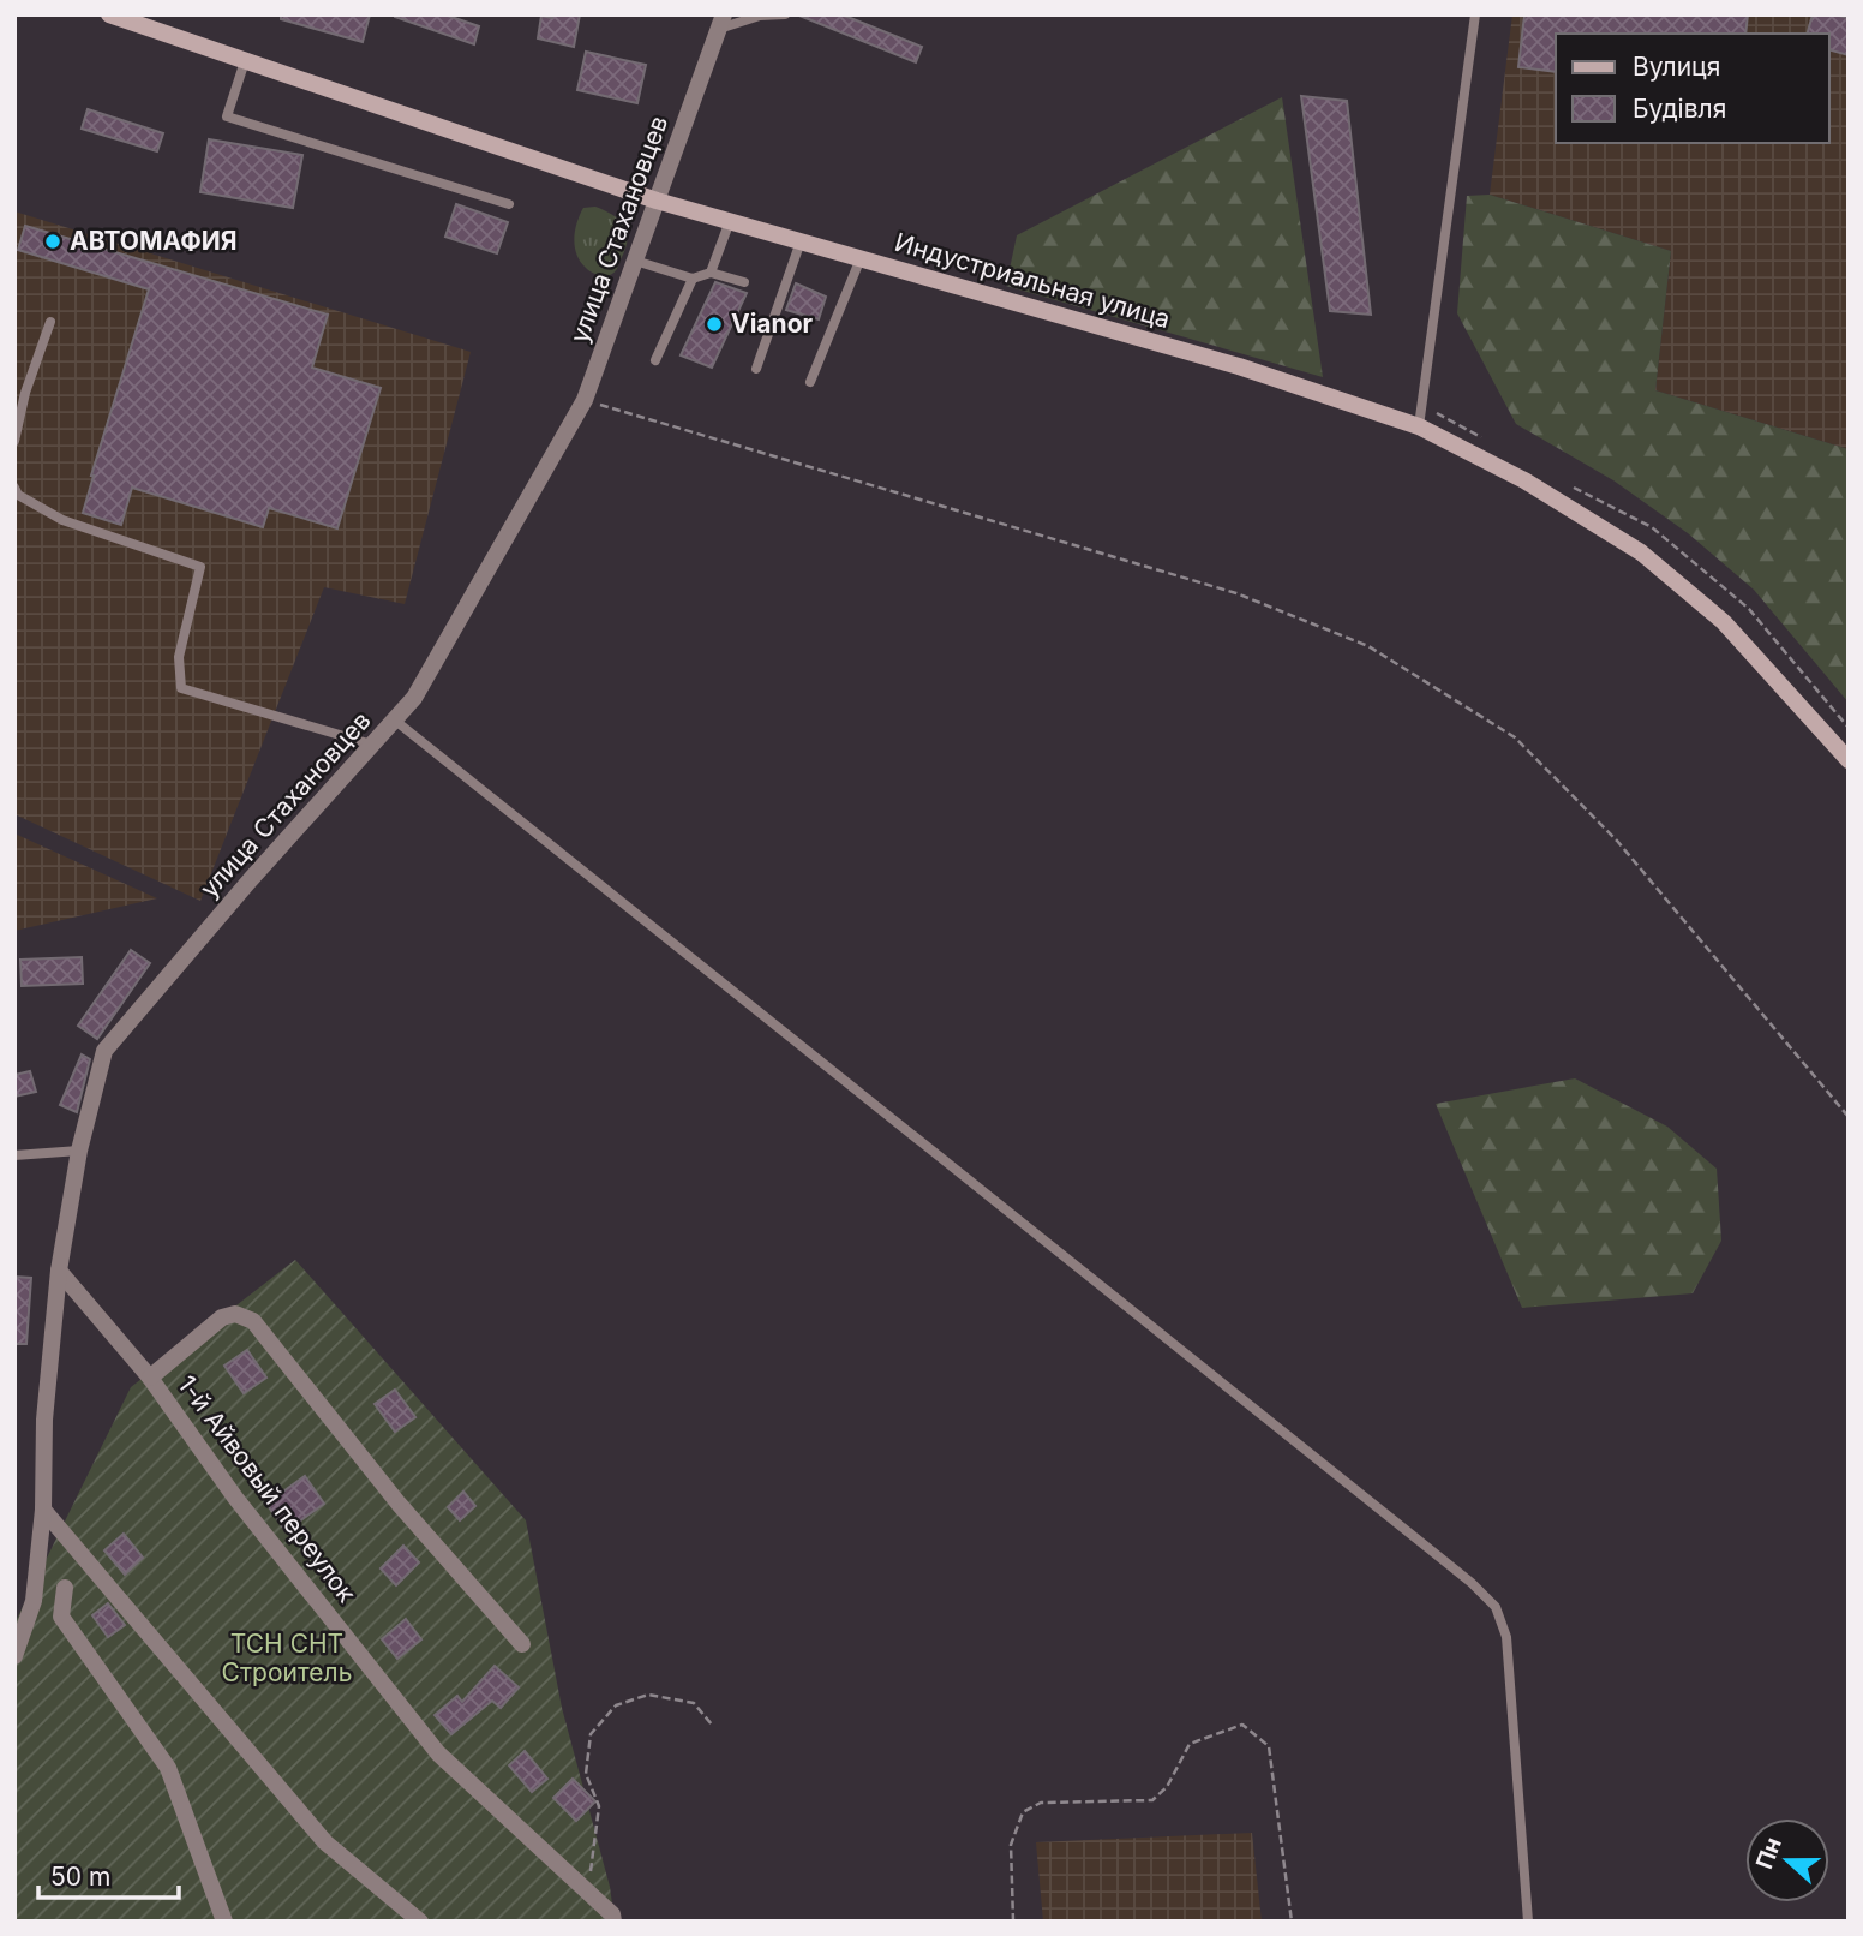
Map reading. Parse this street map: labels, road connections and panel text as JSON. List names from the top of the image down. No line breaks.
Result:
{"streets":{"main road":["Индустриальная улица"],"street":["улица Стахановцев","1-й Айвовый переулок"]},"crossings":[["улица Стахановцев","Индустриальная улица"],["улица Стахановцев","1-й Айвовый переулок"]],"parks":["ТСН СНТ Строитель"],"places":["АВТОМАФИЯ","Vianor"],"legend":["Вулиця","Будівля"],"scale_bar":"50 m","north":"left"}
